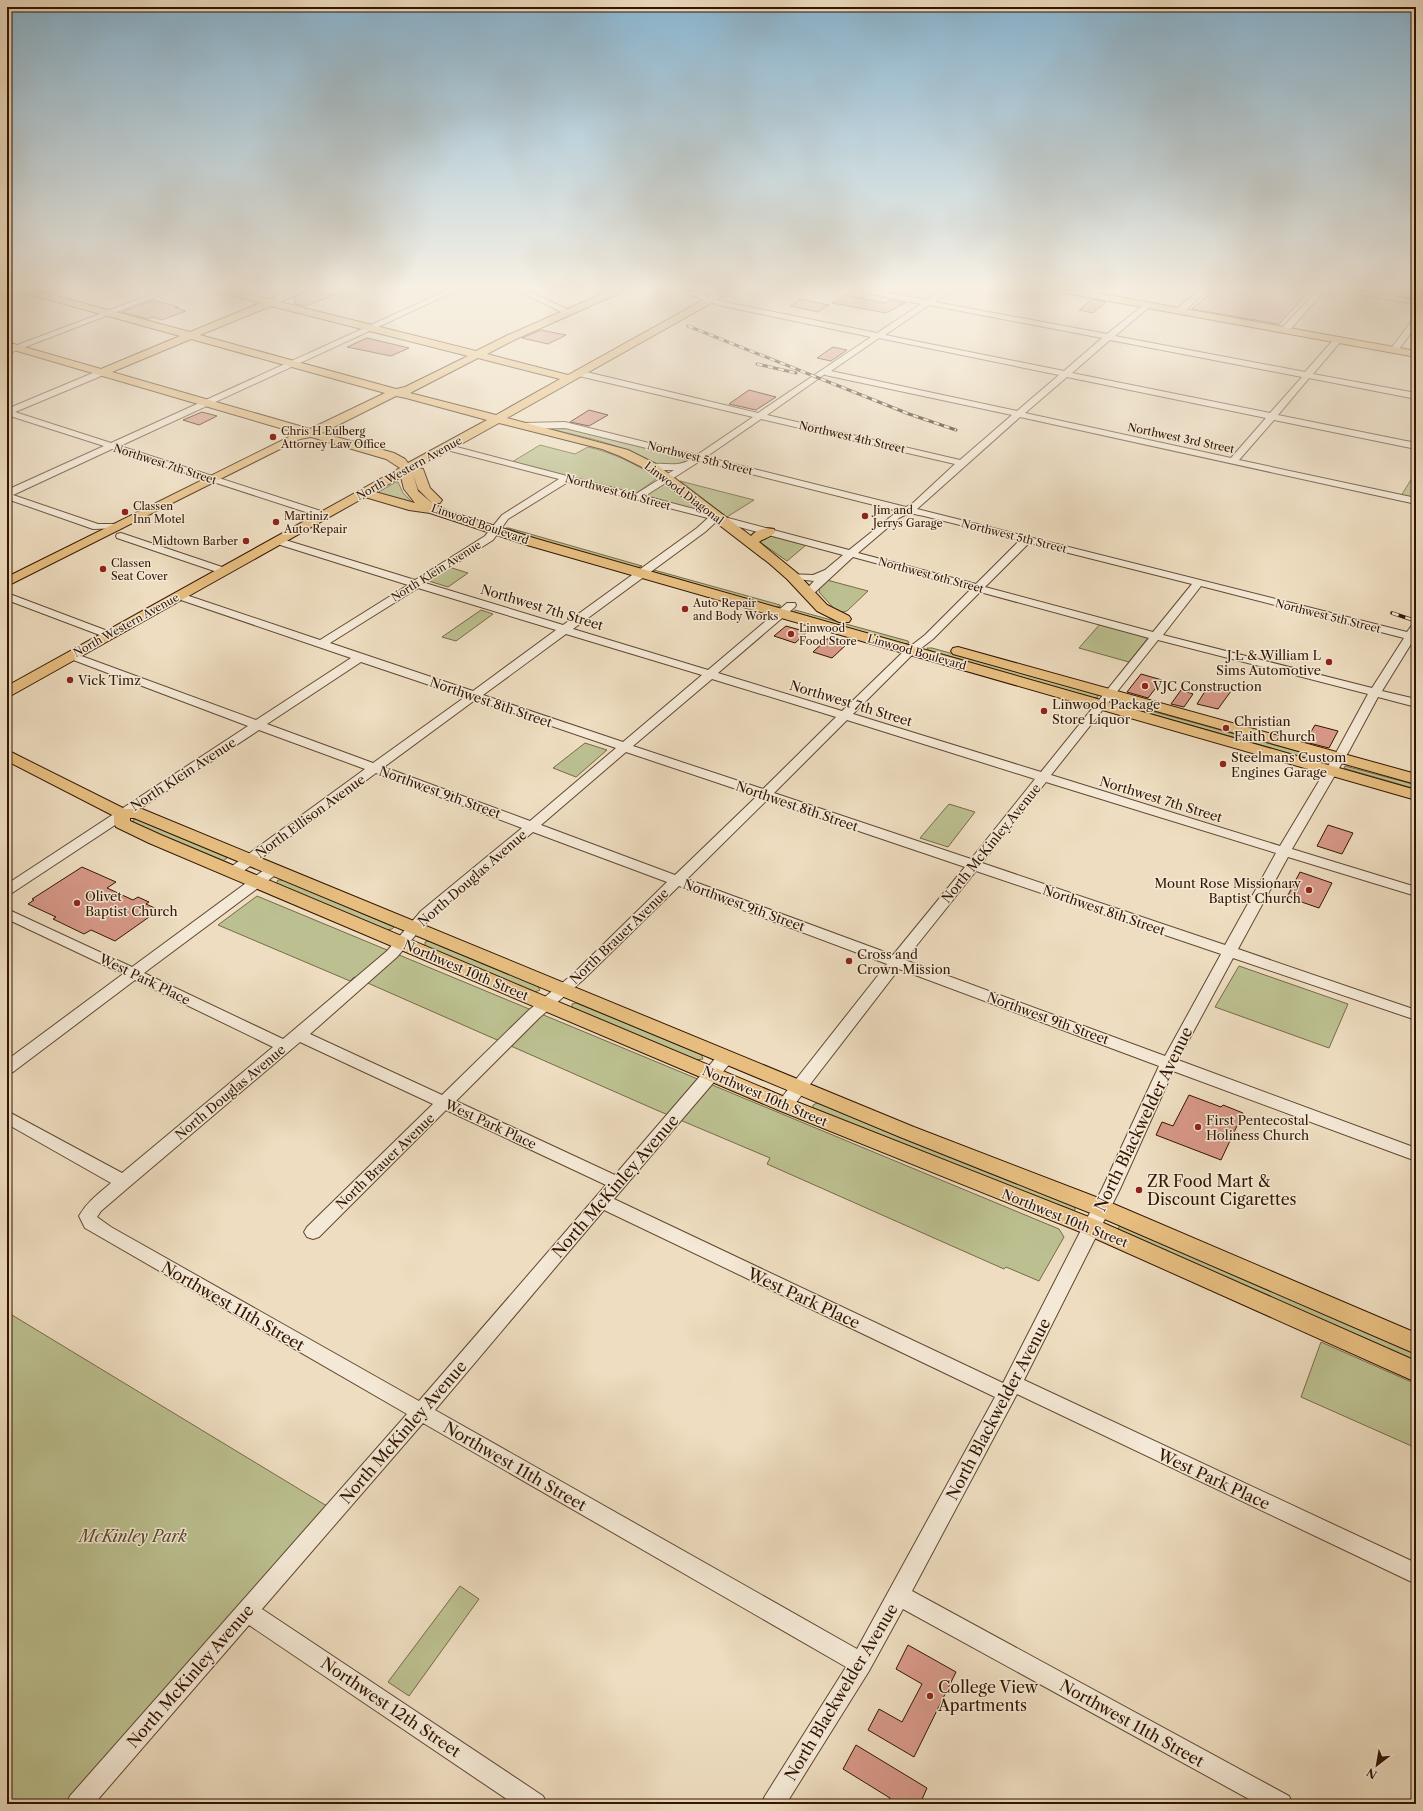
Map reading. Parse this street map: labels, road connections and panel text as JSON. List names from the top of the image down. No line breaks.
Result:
{"streets":{"main road":["Northwest 4th Street","North Western Avenue","Linwood Diagonal","Linwood Boulevard","Northwest 10th Street"],"street":["Northwest 3rd Street","Northwest 5th Street","Northwest 7th Street","Northwest 6th Street","North Klein Avenue","Northwest 8th Street","Northwest 9th Street","North Ellison Avenue","North McKinley Avenue","North Douglas Avenue","North Brauer Avenue","West Park Place","North Blackwelder Avenue","Northwest 11th Street","Northwest 12th Street"]},"crossings":[["Northwest 4th Street","North Western Avenue"],["Northwest 5th Street","Linwood Diagonal"],["Northwest 5th Street","North McKinley Avenue"],["Northwest 5th Street","North Brauer Avenue"],["Northwest 5th Street","North Blackwelder Avenue"],["Northwest 7th Street","North Western Avenue"],["Northwest 7th Street","North Klein Avenue"],["Northwest 7th Street","North Ellison Avenue"],["Northwest 7th Street","North McKinley Avenue"],["Northwest 7th Street","North Douglas Avenue"],["Northwest 7th Street","North Brauer Avenue"],["Northwest 7th Street","North Blackwelder Avenue"],["North Western Avenue","Northwest 6th Street"],["North Western Avenue","Linwood Diagonal"],["North Western Avenue","Linwood Boulevard"],["North Western Avenue","Northwest 8th Street"],["North Western Avenue","Northwest 9th Street"],["Northwest 6th Street","Linwood Diagonal"],["Northwest 6th Street","North Klein Avenue"],["Northwest 6th Street","North Ellison Avenue"],["Northwest 6th Street","North McKinley Avenue"],["Northwest 6th Street","North Brauer Avenue"],["Northwest 6th Street","North Blackwelder Avenue"],["Linwood Diagonal","Linwood Boulevard"],["Linwood Diagonal","North Ellison Avenue"],["Linwood Boulevard","North Klein Avenue"],["Linwood Boulevard","North Ellison Avenue"],["Linwood Boulevard","North McKinley Avenue"],["Linwood Boulevard","North Douglas Avenue"],["Linwood Boulevard","North Brauer Avenue"],["Linwood Boulevard","North Blackwelder Avenue"],["North Klein Avenue","Northwest 8th Street"],["North Klein Avenue","Northwest 9th Street"],["North Klein Avenue","Northwest 10th Street"],["Northwest 8th Street","North Ellison Avenue"],["Northwest 8th Street","North McKinley Avenue"],["Northwest 8th Street","North Douglas Avenue"],["Northwest 8th Street","North Brauer Avenue"],["Northwest 8th Street","North Blackwelder Avenue"],["Northwest 9th Street","North Ellison Avenue"],["Northwest 9th Street","North McKinley Avenue"],["Northwest 9th Street","North Douglas Avenue"],["Northwest 9th Street","North Brauer Avenue"],["Northwest 9th Street","North Blackwelder Avenue"],["North Ellison Avenue","Northwest 10th Street"],["North Ellison Avenue","West Park Place"],["North McKinley Avenue","Northwest 10th Street"],["North McKinley Avenue","West Park Place"],["North McKinley Avenue","Northwest 11th Street"],["North McKinley Avenue","Northwest 12th Street"],["North Douglas Avenue","Northwest 10th Street"],["North Douglas Avenue","West Park Place"],["North Douglas Avenue","Northwest 11th Street"],["North Brauer Avenue","Northwest 10th Street"],["North Brauer Avenue","West Park Place"],["Northwest 10th Street","North Blackwelder Avenue"],["West Park Place","North Blackwelder Avenue"],["North Blackwelder Avenue","Northwest 11th Street"]],"parks":["McKinley Park"],"places":["Chris H Eulberg Attorney Law Office","Classen Inn Motel","Jim and Jerrys Garage","Martiniz Auto Repair","Midtown Barber","Classen Seat Cover","Auto Repair and Body Works","Linwood Food Store","J L & William L Sims Automotive","Vick Timz","VJC Construction","Linwood Package Store Liquor","Christian Faith Church","Steelmans Custom Engines Garage","Mount Rose Missionary Baptist Church","Olivet Baptist Church","Cross and Crown Mission","First Pentecostal Holiness Church","ZR Food Mart & Discount Cigarettes","College View Apartments"],"north":"bottom left"}
